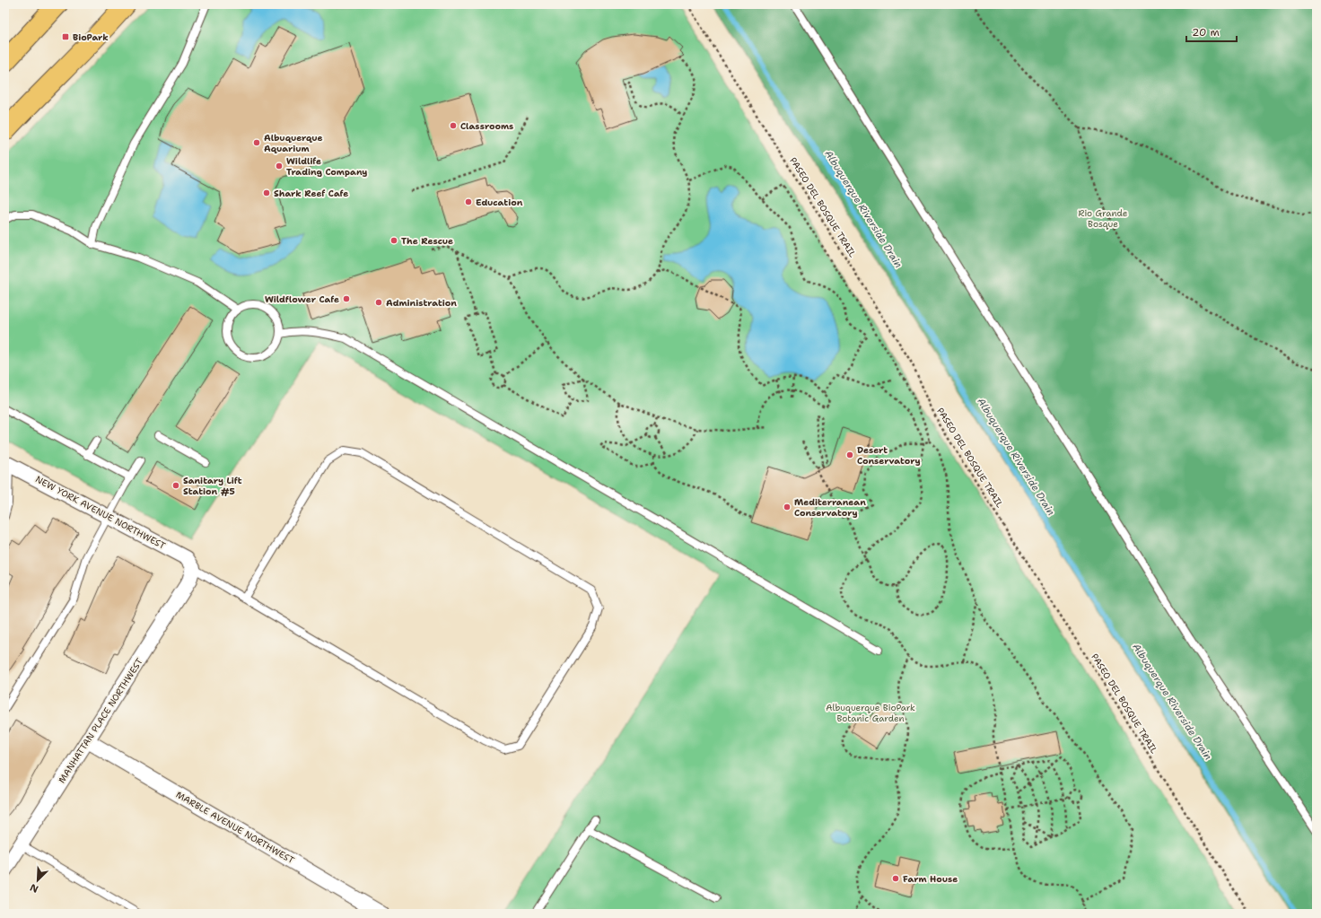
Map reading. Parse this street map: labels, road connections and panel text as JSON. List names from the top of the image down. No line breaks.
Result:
{"streets":{"street":["NEW YORK AVENUE NORTHWEST","MANHATTAN PLACE NORTHWEST","MARBLE AVENUE NORTHWEST"],"path":["PASEO DEL BOSQUE TRAIL"]},"crossings":[["NEW YORK AVENUE NORTHWEST","MANHATTAN PLACE NORTHWEST"],["MANHATTAN PLACE NORTHWEST","MARBLE AVENUE NORTHWEST"]],"water":["Albuquerque Riverside Drain"],"parks":["Rio Grande Bosque","Albuquerque BioPark Botanic Garden"],"places":{"transit":["BioPark"],"other":["Classrooms","Albuquerque Aquarium","Wildlife Trading Company","Shark Reef Cafe","Education","The Rescue","Wildflower Cafe","Administration","Desert Conservatory","Sanitary Lift Station #5","Mediterranean Conservatory","Farm House"]},"scale_bar":"20 m","north":"bottom left"}
